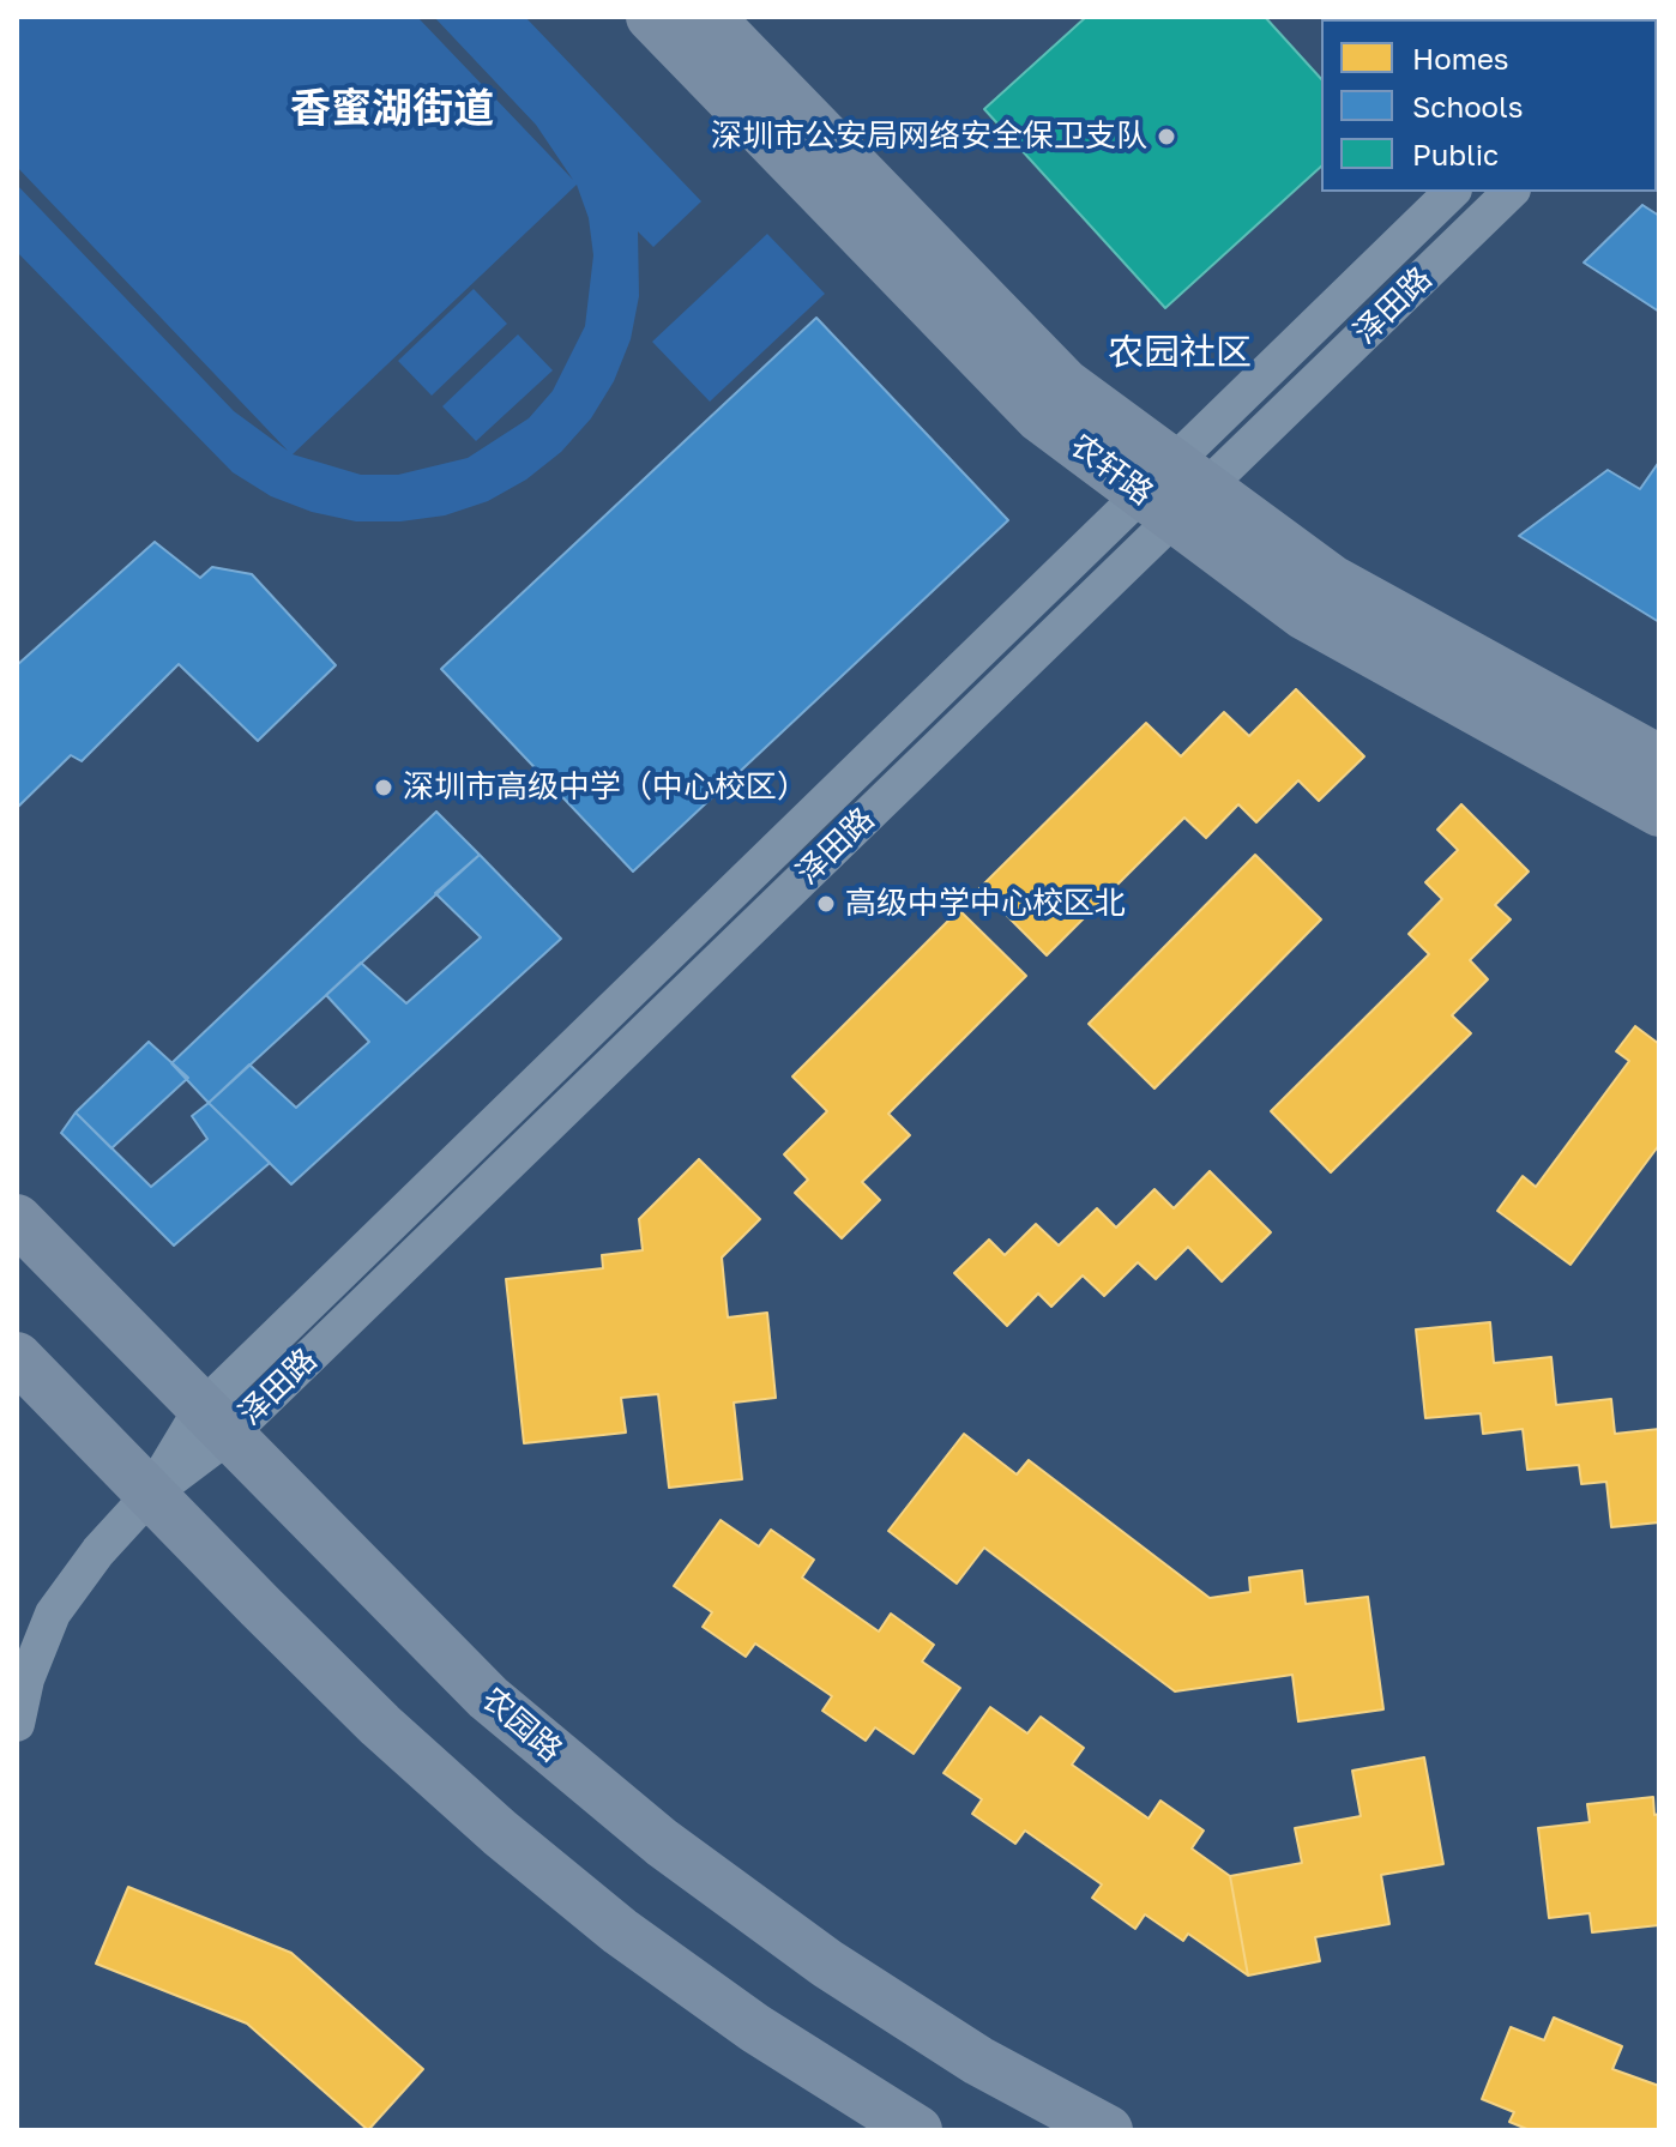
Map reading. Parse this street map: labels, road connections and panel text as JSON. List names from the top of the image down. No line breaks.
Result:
{"streets":{"main road":["农轩路","农园路"],"street":["泽田路"]},"crossings":[["泽田路","农轩路"],["泽田路","农园路"]],"districts":["香蜜湖街道","农园社区"],"places":["深圳市公安局网络安全保卫支队","深圳市高级中学（中心校区）","高级中学中心校区北"],"legend":["Homes","Schools","Public"]}
